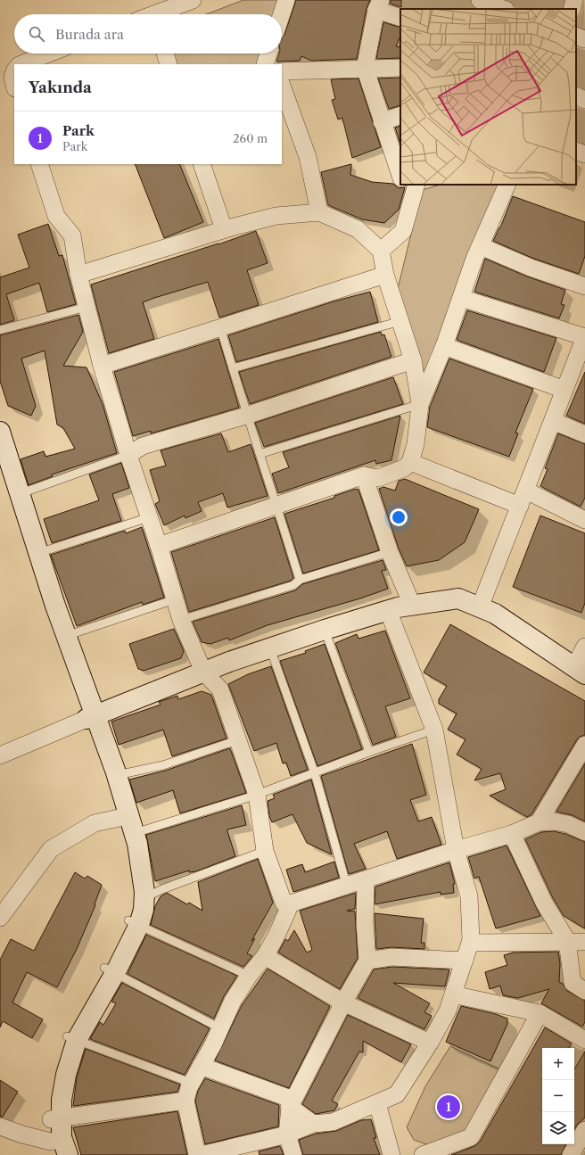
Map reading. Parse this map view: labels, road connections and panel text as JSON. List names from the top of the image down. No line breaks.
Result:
{"page":{"search":"Burada ara","heading":"Yakında","list":[{"mark":"1","name":"Park","note":"Park","value":"260 m"}],"map_buttons":["+","−"],"pins":"1"}}
